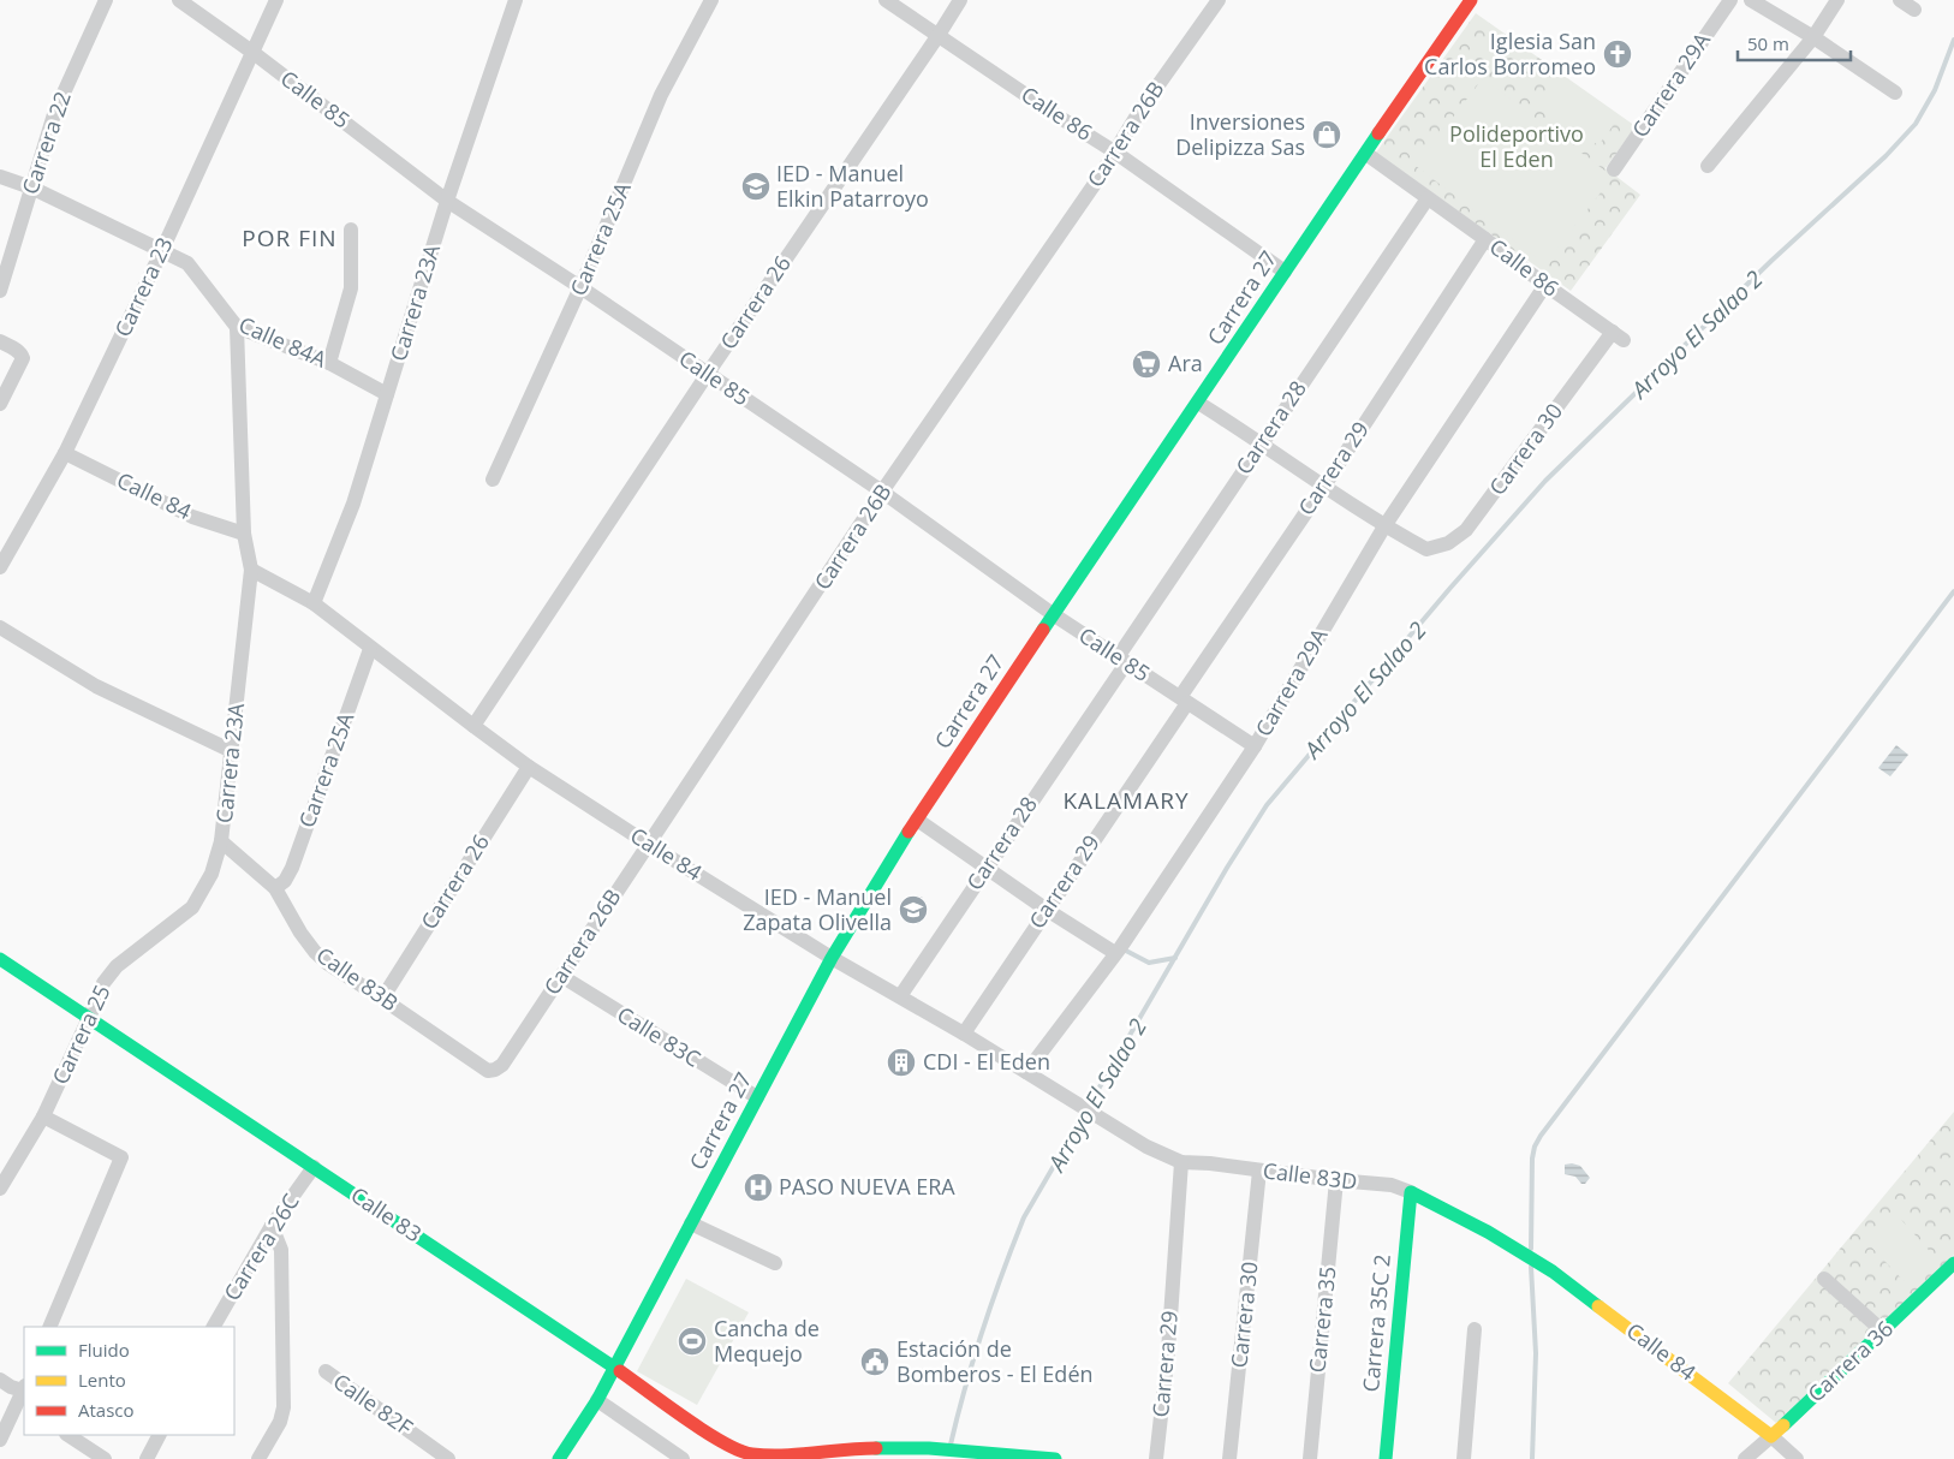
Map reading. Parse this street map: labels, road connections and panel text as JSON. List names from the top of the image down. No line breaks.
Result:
{"streets":{"street":["Carrera 29A","Calle 85","Calle 86","Carrera 26B","Carrera 22","Carrera 25A","Carrera 23","Carrera 27","Carrera 23A","Carrera 26","Calle 84A","Carrera 28","Carrera 30","Carrera 29","Calle 84","Calle 83B","Carrera 25","Calle 83C","Calle 83D","Calle 83","Carrera 26C","Carrera 35","Carrera 35C 2","Carrera 36","Calle 82F"]},"crossings":[["Carrera 29A","Calle 85"],["Carrera 29A","Calle 86"],["Carrera 29A","Carrera 30"],["Carrera 29A","Calle 84"],["Calle 85","Carrera 26B"],["Calle 85","Carrera 25A"],["Calle 85","Carrera 23"],["Calle 85","Carrera 27"],["Calle 85","Carrera 23A"],["Calle 85","Carrera 26"],["Calle 85","Carrera 28"],["Calle 85","Carrera 29"],["Calle 86","Carrera 26B"],["Calle 86","Carrera 27"],["Calle 86","Carrera 26"],["Calle 86","Carrera 28"],["Calle 86","Carrera 30"],["Calle 86","Carrera 29"],["Carrera 26B","Calle 84"],["Carrera 26B","Calle 83B"],["Carrera 26B","Calle 83C"],["Carrera 22","Calle 84A"],["Carrera 25A","Calle 84"],["Carrera 25A","Calle 83B"],["Carrera 23","Calle 84A"],["Carrera 23","Calle 84"],["Carrera 27","Calle 84"],["Carrera 27","Calle 83C"],["Carrera 27","Calle 83"],["Carrera 23A","Calle 84A"],["Carrera 23A","Calle 84"],["Carrera 23A","Calle 83B"],["Carrera 23A","Carrera 25"],["Carrera 26","Calle 84"],["Carrera 26","Calle 83B"],["Carrera 28","Calle 84"],["Carrera 30","Calle 83D"],["Carrera 29","Calle 84"],["Carrera 29","Calle 83D"],["Calle 84","Calle 83D"],["Calle 84","Carrera 36"],["Calle 83B","Carrera 25"],["Carrera 25","Calle 83"],["Calle 83D","Carrera 35"],["Calle 83D","Carrera 35C 2"],["Calle 83","Carrera 26C"]],"districts":["POR FIN","KALAMARY"],"water":["Arroyo El Salao 2"],"parks":["Polideportivo El Eden"],"places":{"church":["Iglesia San Carlos Borromeo"],"shop":["Inversiones Delipizza Sas"],"school or university":["IED - Manuel Elkin Patarroyo","IED - Manuel Zapata Olivella"],"supermarket":["Ara"],"building":["CDI - El Eden"],"hospital":["PASO NUEVA ERA"],"sports":["Cancha de Mequejo"],"public building":["Estación de Bomberos - El Edén"]},"legend":["Fluido","Lento","Atasco"],"scale_bar":"50 m"}
